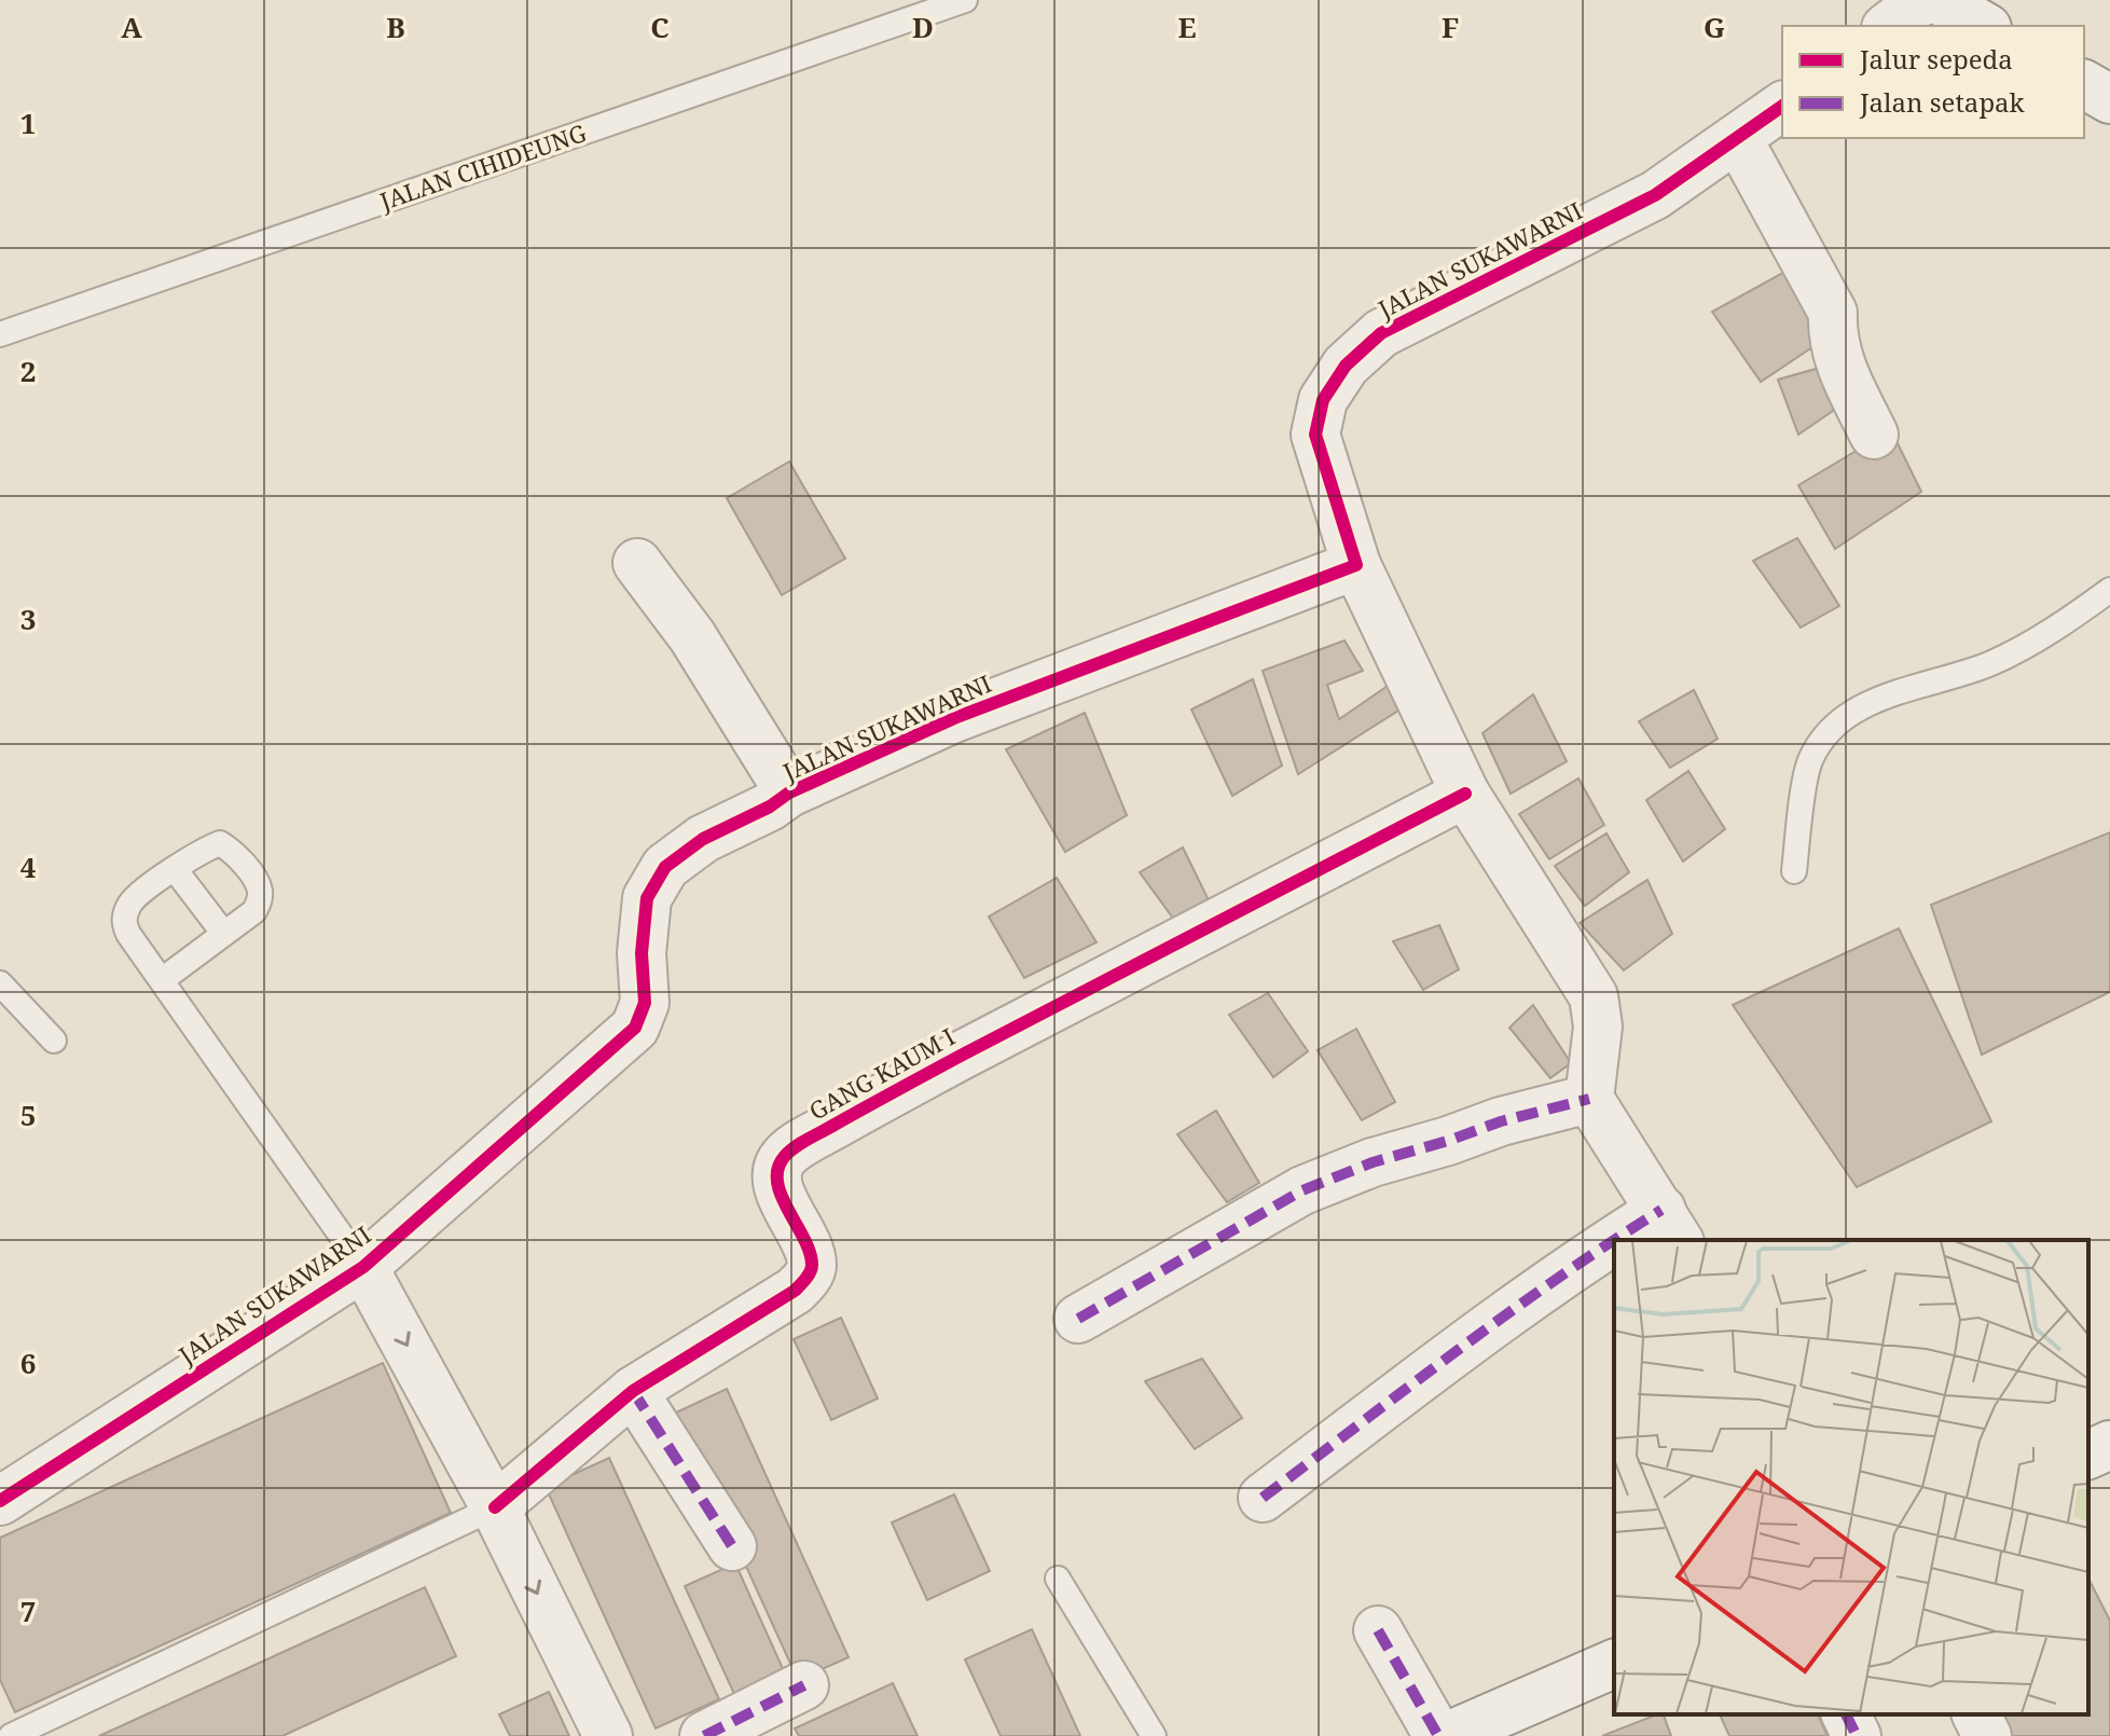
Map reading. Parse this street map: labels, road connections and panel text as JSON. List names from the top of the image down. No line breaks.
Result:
{"streets":{"street":["JALAN SUKAWARNI","GANG KAUM I"],"lane":["JALAN CIHIDEUNG"]},"legend":["Jalur sepeda","Jalan setapak"],"grid":{"columns":["A","B","C","D","E","F","G"],"rows":["1","2","3","4","5","6","7"]}}
